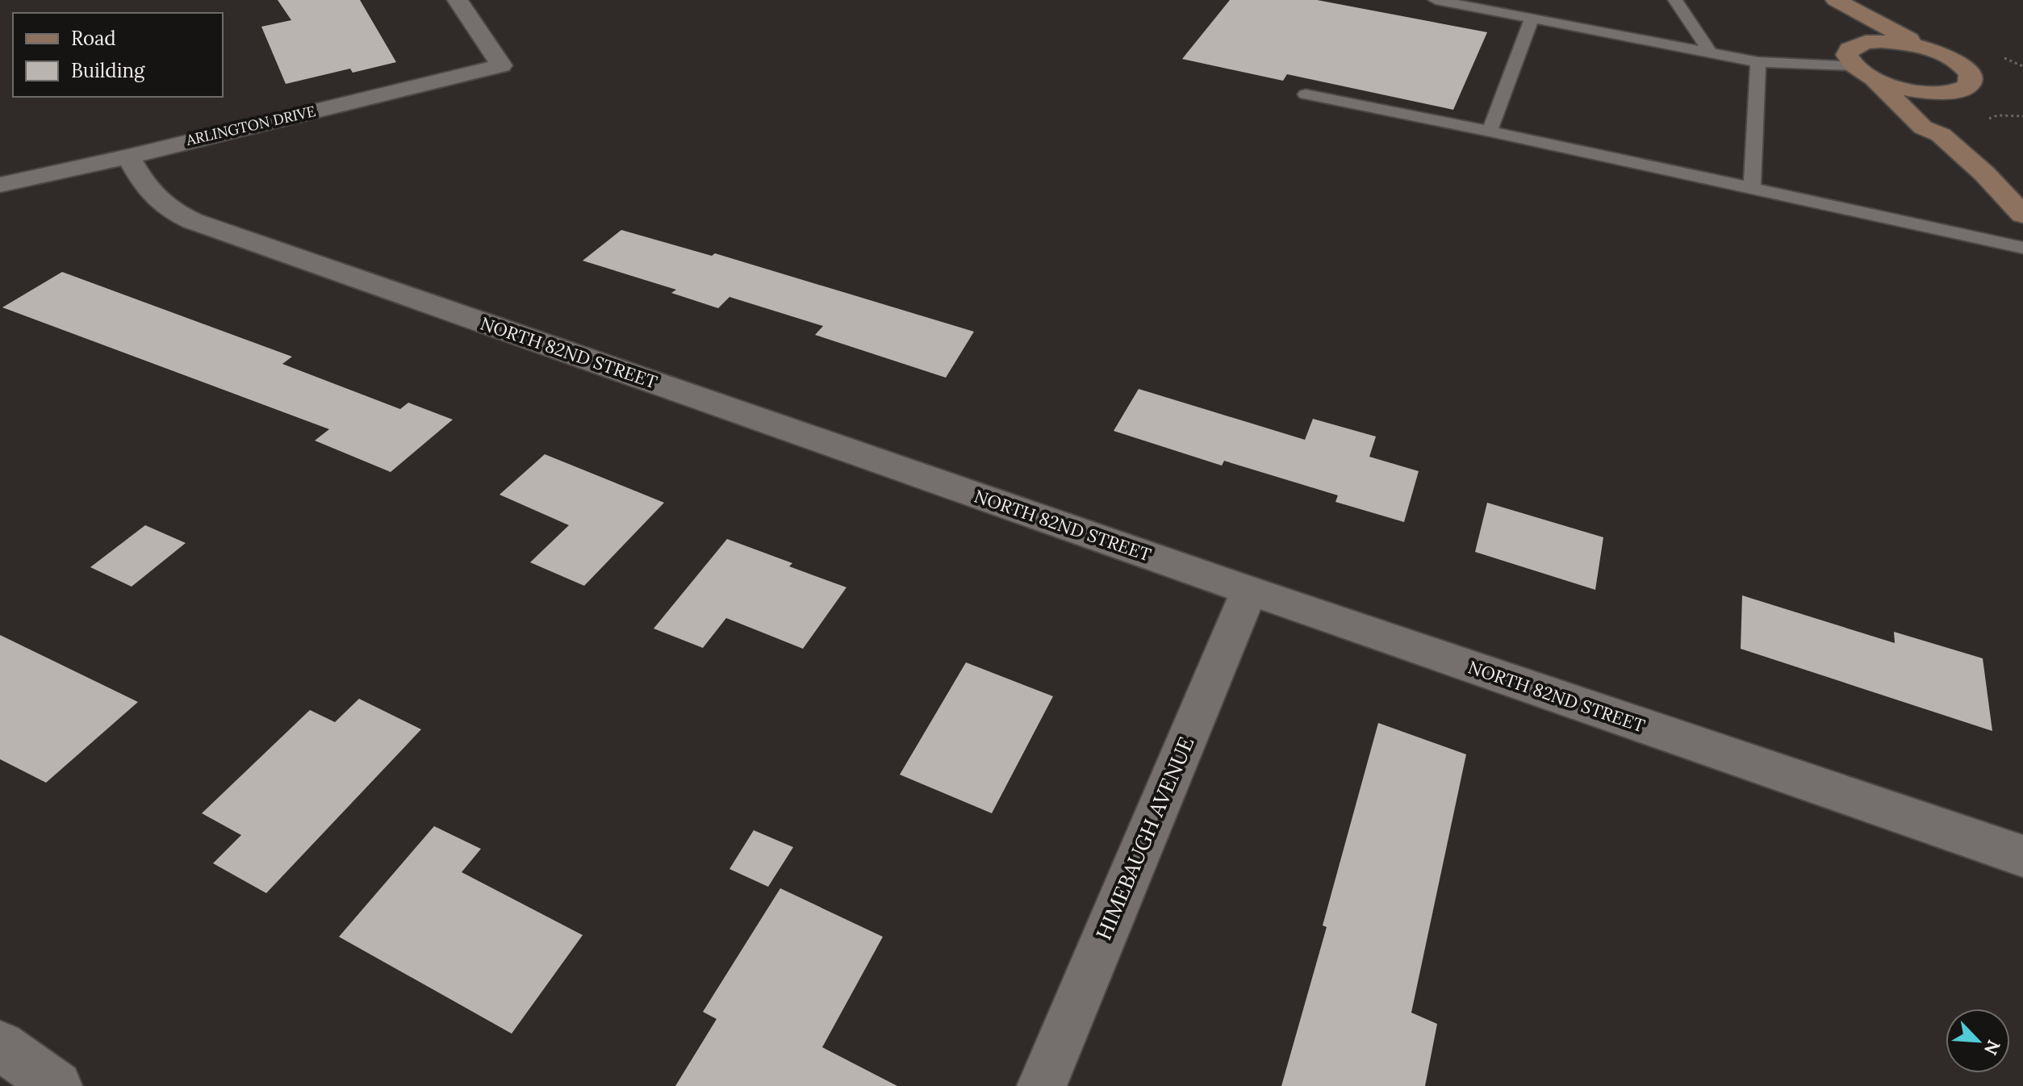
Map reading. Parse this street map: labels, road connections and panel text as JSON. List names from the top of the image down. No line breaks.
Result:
{"streets":{"street":["ARLINGTON DRIVE","NORTH 82ND STREET","HIMEBAUGH AVENUE"]},"crossings":[["ARLINGTON DRIVE","NORTH 82ND STREET"],["NORTH 82ND STREET","HIMEBAUGH AVENUE"]],"legend":["Road","Building"],"north":"bottom right"}
